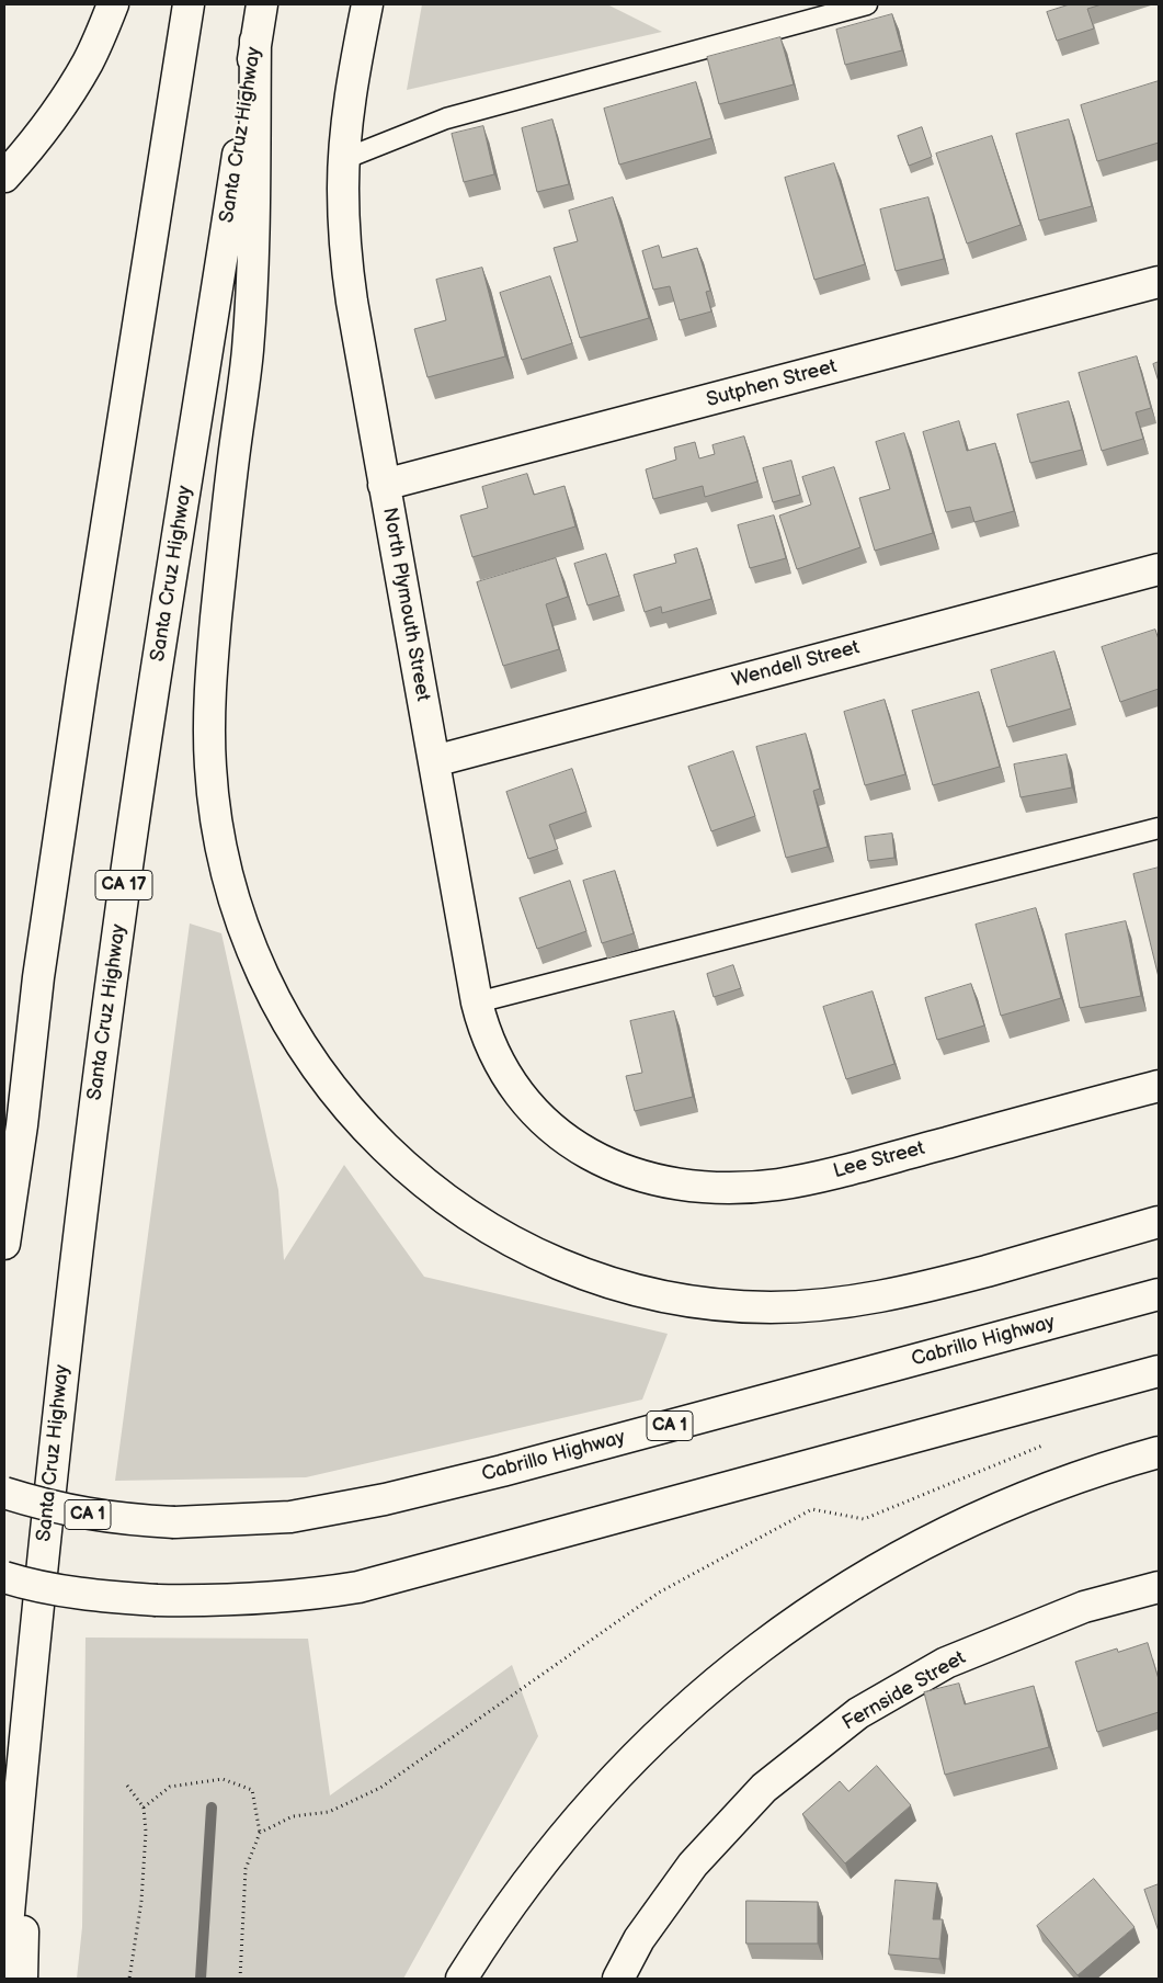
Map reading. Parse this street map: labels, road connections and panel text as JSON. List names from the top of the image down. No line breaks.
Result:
{"streets":{"main road":["Santa Cruz Highway","Sutphen Street","North Plymouth Street","Wendell Street","CA 17","Lee Street","Cabrillo Highway","CA 1","Fernside Street"]},"crossings":[["Sutphen Street","North Plymouth Street"],["North Plymouth Street","Wendell Street"],["North Plymouth Street","Lee Street"]]}
